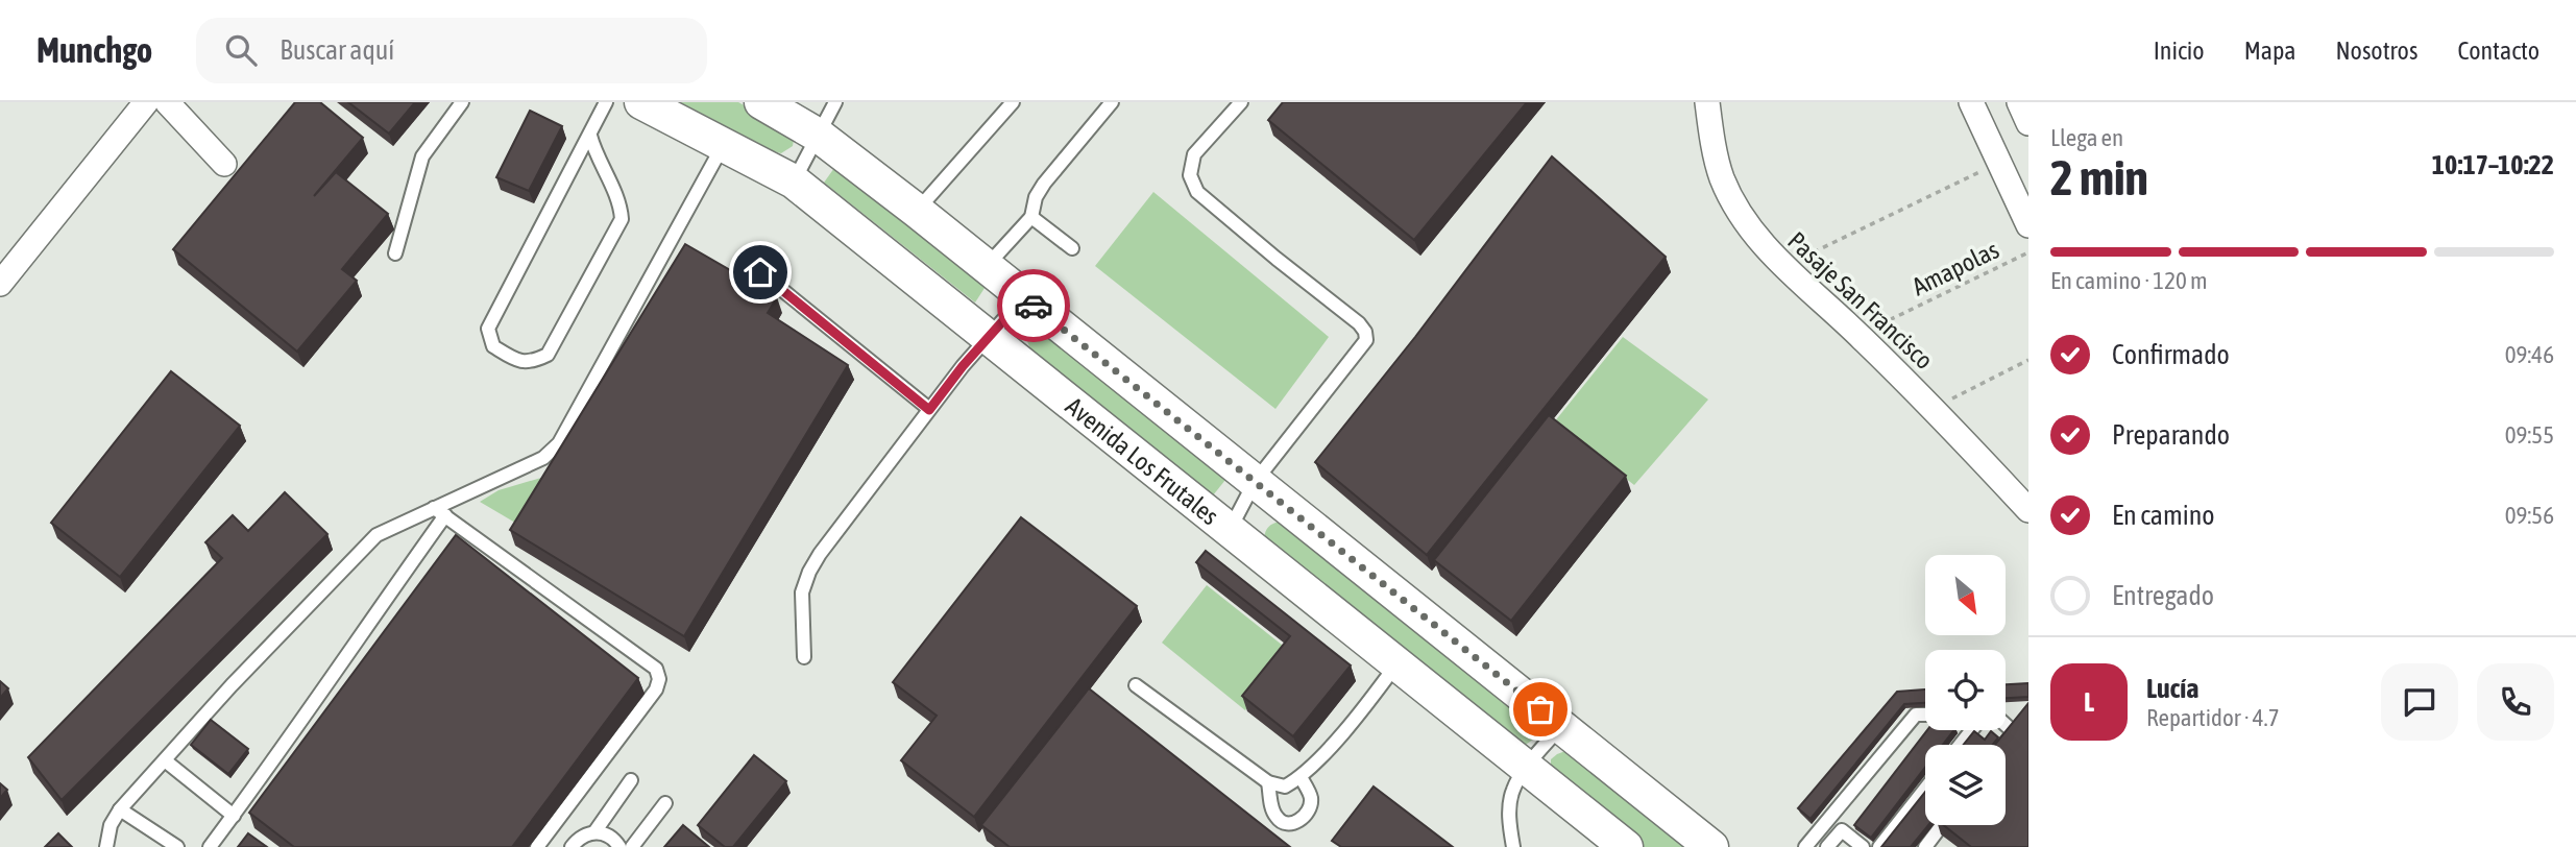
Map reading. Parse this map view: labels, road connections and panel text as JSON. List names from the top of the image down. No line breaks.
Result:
{"streets":{"main road":["Avenida Los Frutales"],"street":["Pasaje San Francisco"],"path":["Amapolas"]},"crossings":[["Amapolas","Pasaje San Francisco"]],"north":"bottom right","page":{"header":"Munchgo","search":"Buscar aquí","nav":["Inicio","Mapa","Nosotros","Contacto"],"heading":["2 min","Llega en","10:17–10:22"],"panel":["Lucía","Repartidor · 4.7"],"bar":"En camino · 120 m","list":[["Confirmado","09:46"],["Preparando","09:55"],["En camino","09:56"],"Entregado"],"round":"L"}}
